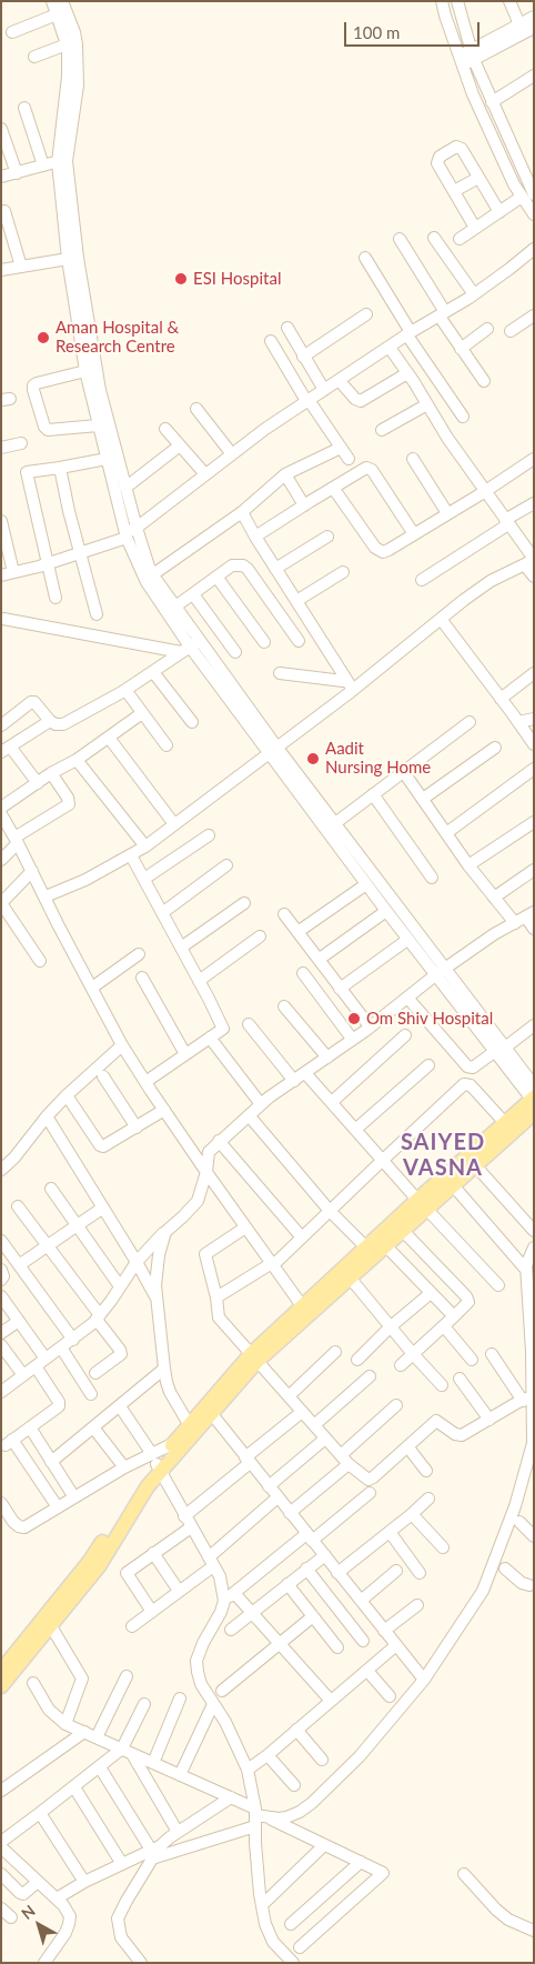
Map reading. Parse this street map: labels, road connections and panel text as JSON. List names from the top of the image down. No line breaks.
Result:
{"districts":["SAIYED VASNA"],"places":["ESI Hospital","Aman Hospital & Research Centre","Aadit Nursing Home","Om Shiv Hospital"],"scale_bar":"100 m","north":"top left"}
